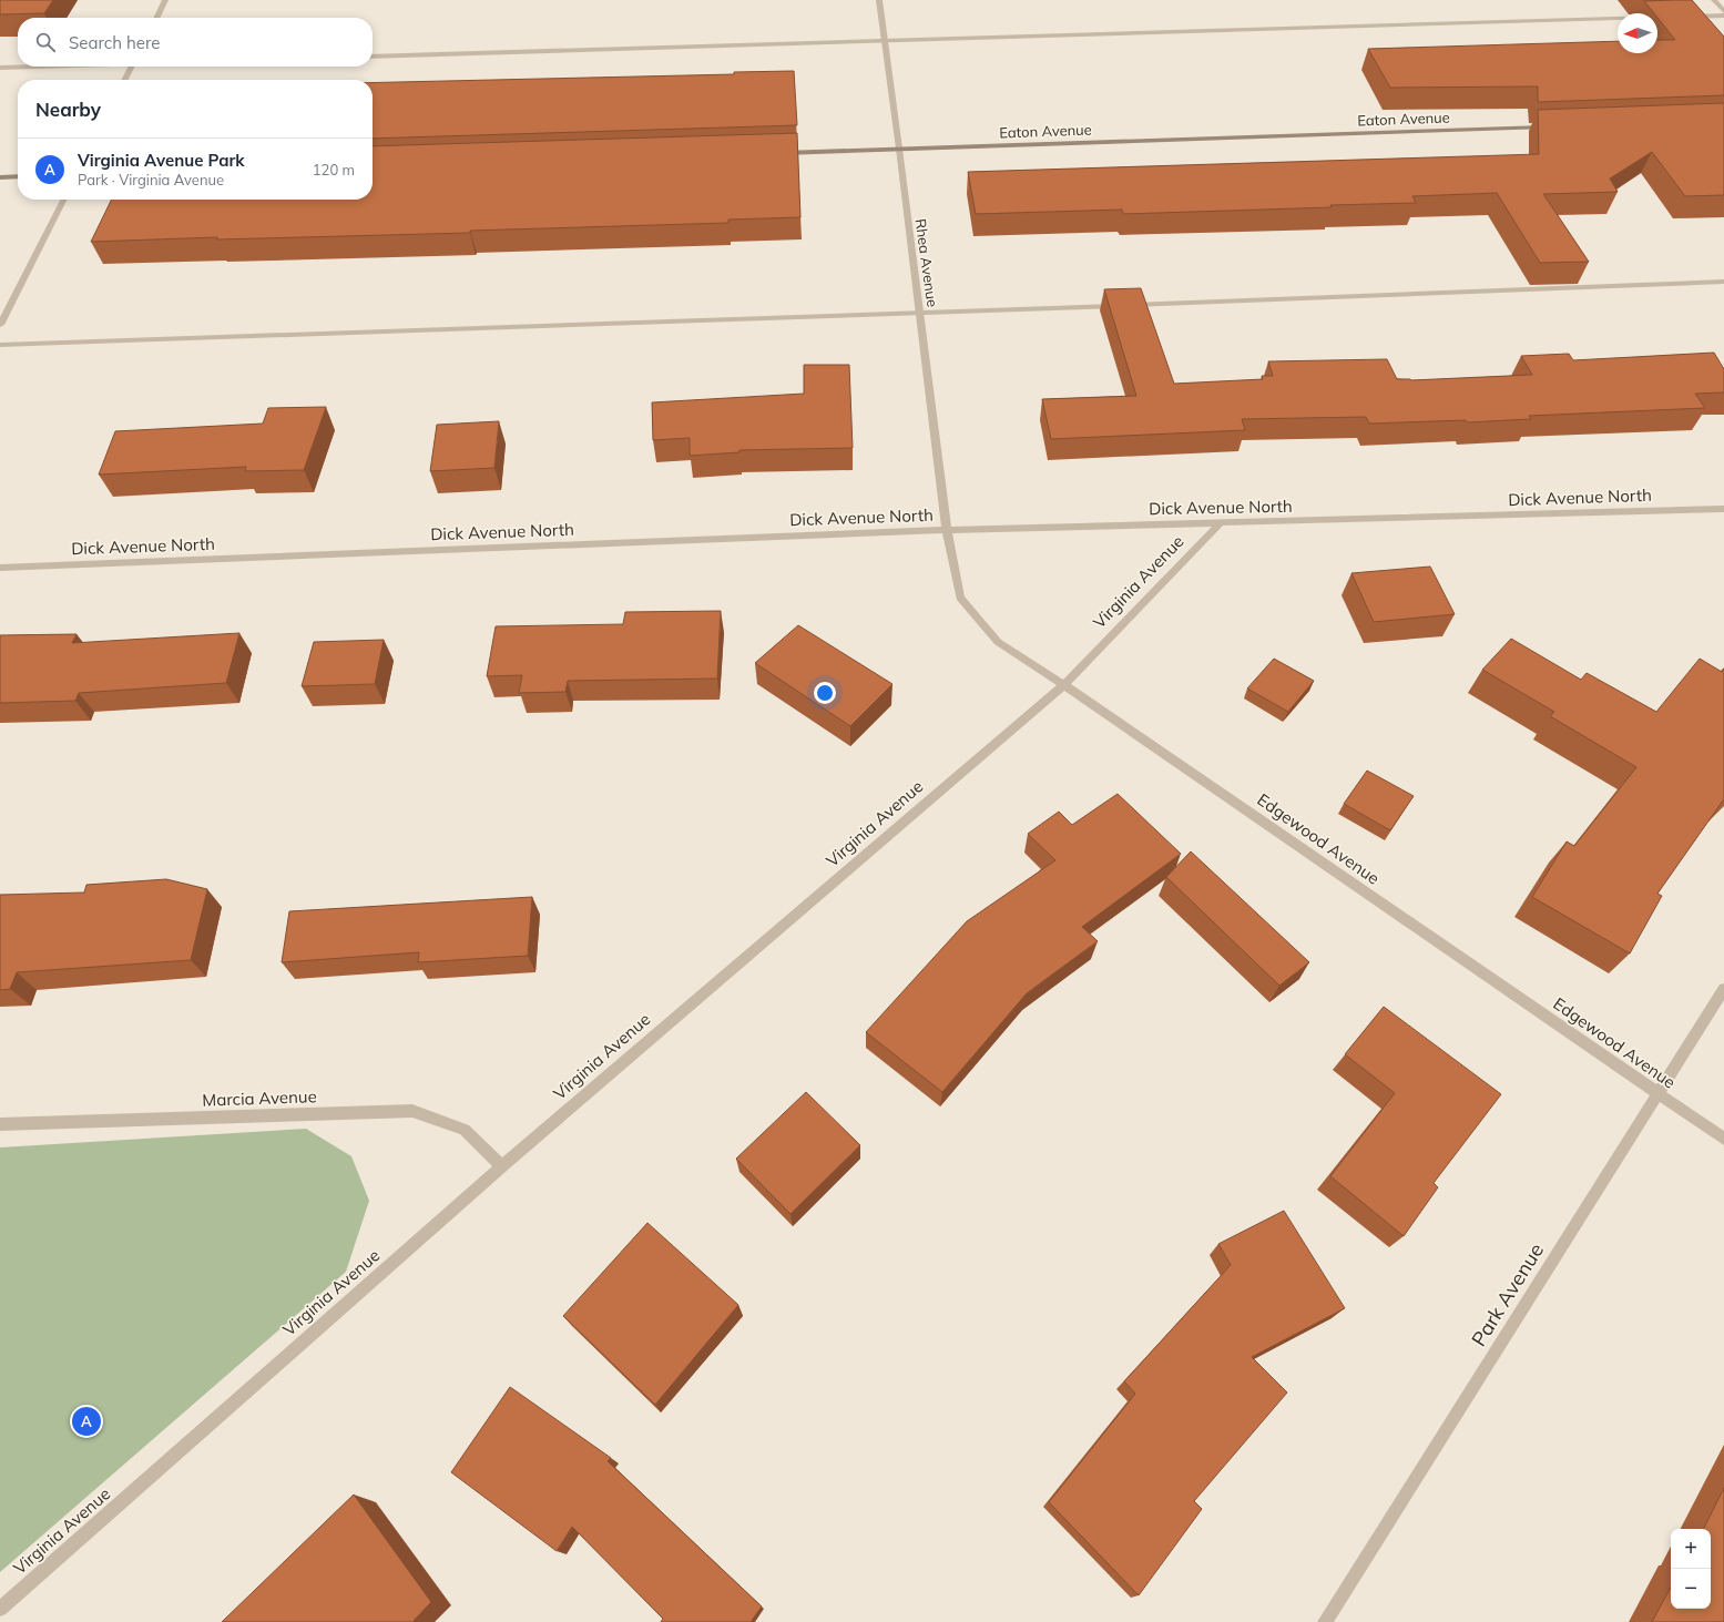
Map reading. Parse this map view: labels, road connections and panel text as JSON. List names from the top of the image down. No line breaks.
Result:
{"streets":{"main road":["Eaton Avenue"],"street":["Rhea Avenue","Dick Avenue North","Virginia Avenue","Edgewood Avenue","Marcia Avenue","Park Avenue"]},"crossings":[["Eaton Avenue","Rhea Avenue"],["Rhea Avenue","Dick Avenue North"],["Rhea Avenue","Edgewood Avenue"],["Dick Avenue North","Virginia Avenue"],["Dick Avenue North","Edgewood Avenue"],["Virginia Avenue","Edgewood Avenue"],["Virginia Avenue","Marcia Avenue"],["Edgewood Avenue","Park Avenue"]],"north":"left","page":{"search":"Search here","heading":"Nearby","list":[{"mark":"A","name":"Virginia Avenue Park","note":"Park · Virginia Avenue","value":"120 m"}],"pins":"A","map_buttons":["+","−"]}}
